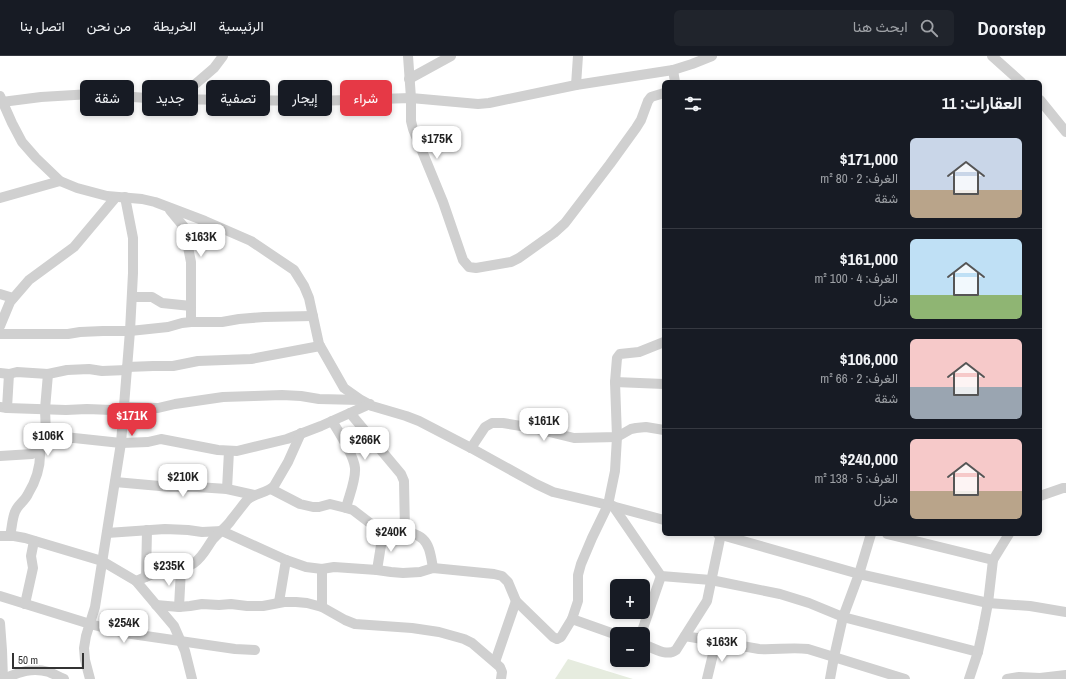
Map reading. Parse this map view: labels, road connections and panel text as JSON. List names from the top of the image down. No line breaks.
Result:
{"scale_bar":"50 m","page":{"header":"Doorstep","search":"ابحث هنا","nav":["الرئيسية","الخريطة","من نحن","اتصل بنا"],"chip":["شراء","إيجار","تصفية","جديد","شقة"],"heading":"العقارات: 11","price":["$175K","$163K","$171K","$161K","$106K","$266K","$210K","$240K","$235K","$254K","$163K"],"list":[{"name":"$171,000","note":"الغرف: 2 · 80 m² · شقة"},{"name":"$161,000","note":"الغرف: 4 · 100 m² · منزل"},{"name":"$106,000","note":"الغرف: 2 · 66 m² · شقة"},{"name":"$240,000","note":"الغرف: 5 · 138 m² · منزل"}],"map_buttons":["+","−"],"scale":"50 m"}}
